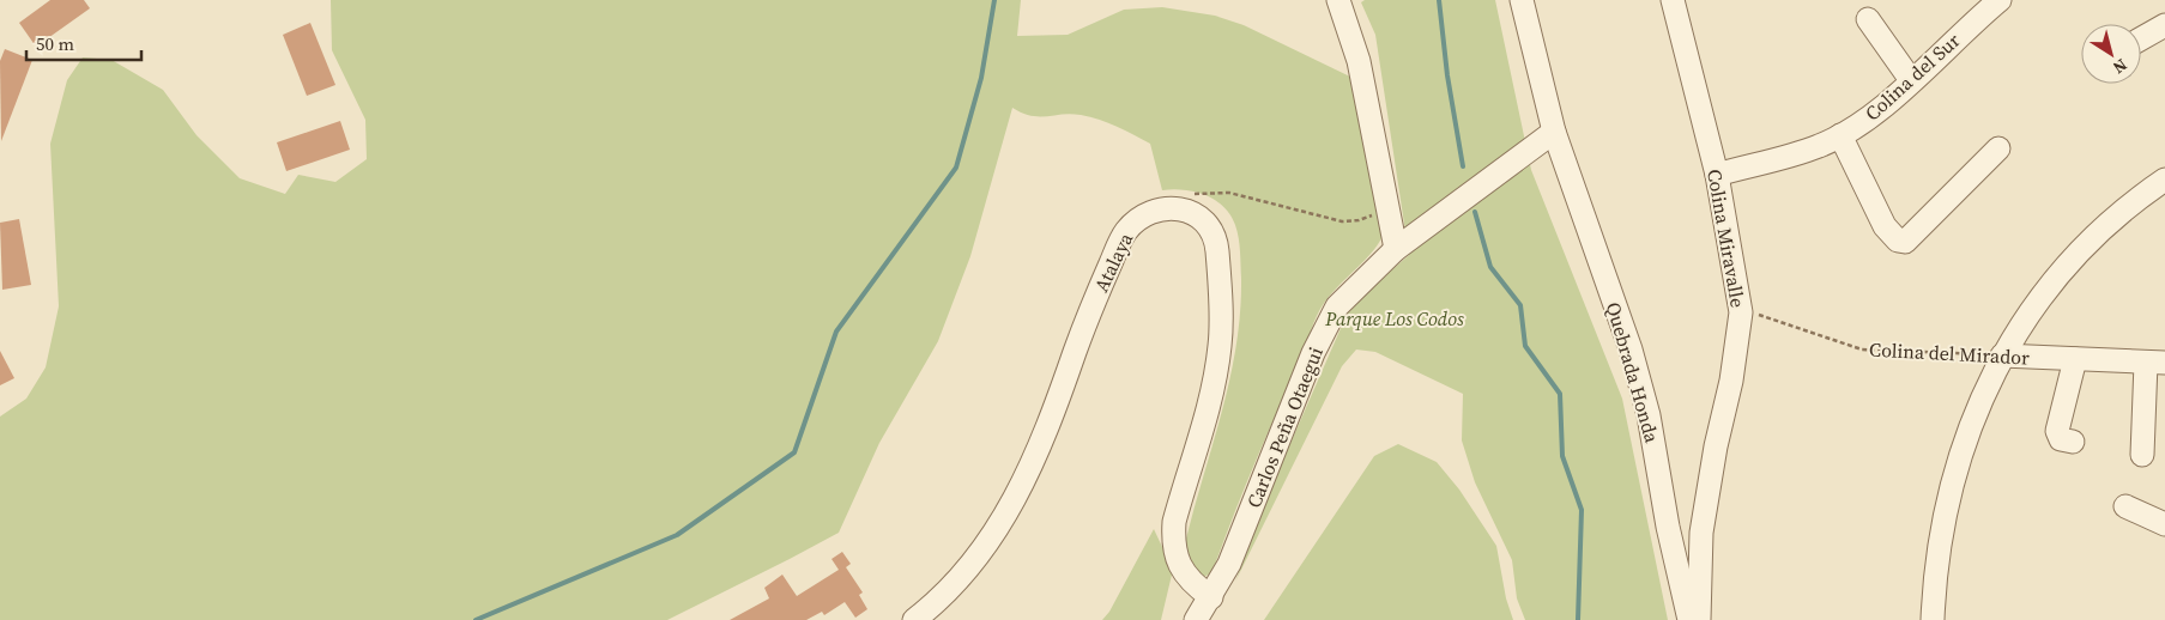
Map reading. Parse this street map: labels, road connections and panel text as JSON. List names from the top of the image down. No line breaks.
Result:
{"streets":{"street":["Colina del Sur","Colina Miravalle","Atalaya","Colina del Mirador","Quebrada Honda","Carlos Peña Otaegui"]},"crossings":[["Colina del Sur","Colina Miravalle"],["Colina Miravalle","Colina del Mirador"],["Quebrada Honda","Carlos Peña Otaegui"]],"parks":["Parque Los Codos"],"scale_bar":"50 m","north":"bottom right"}
